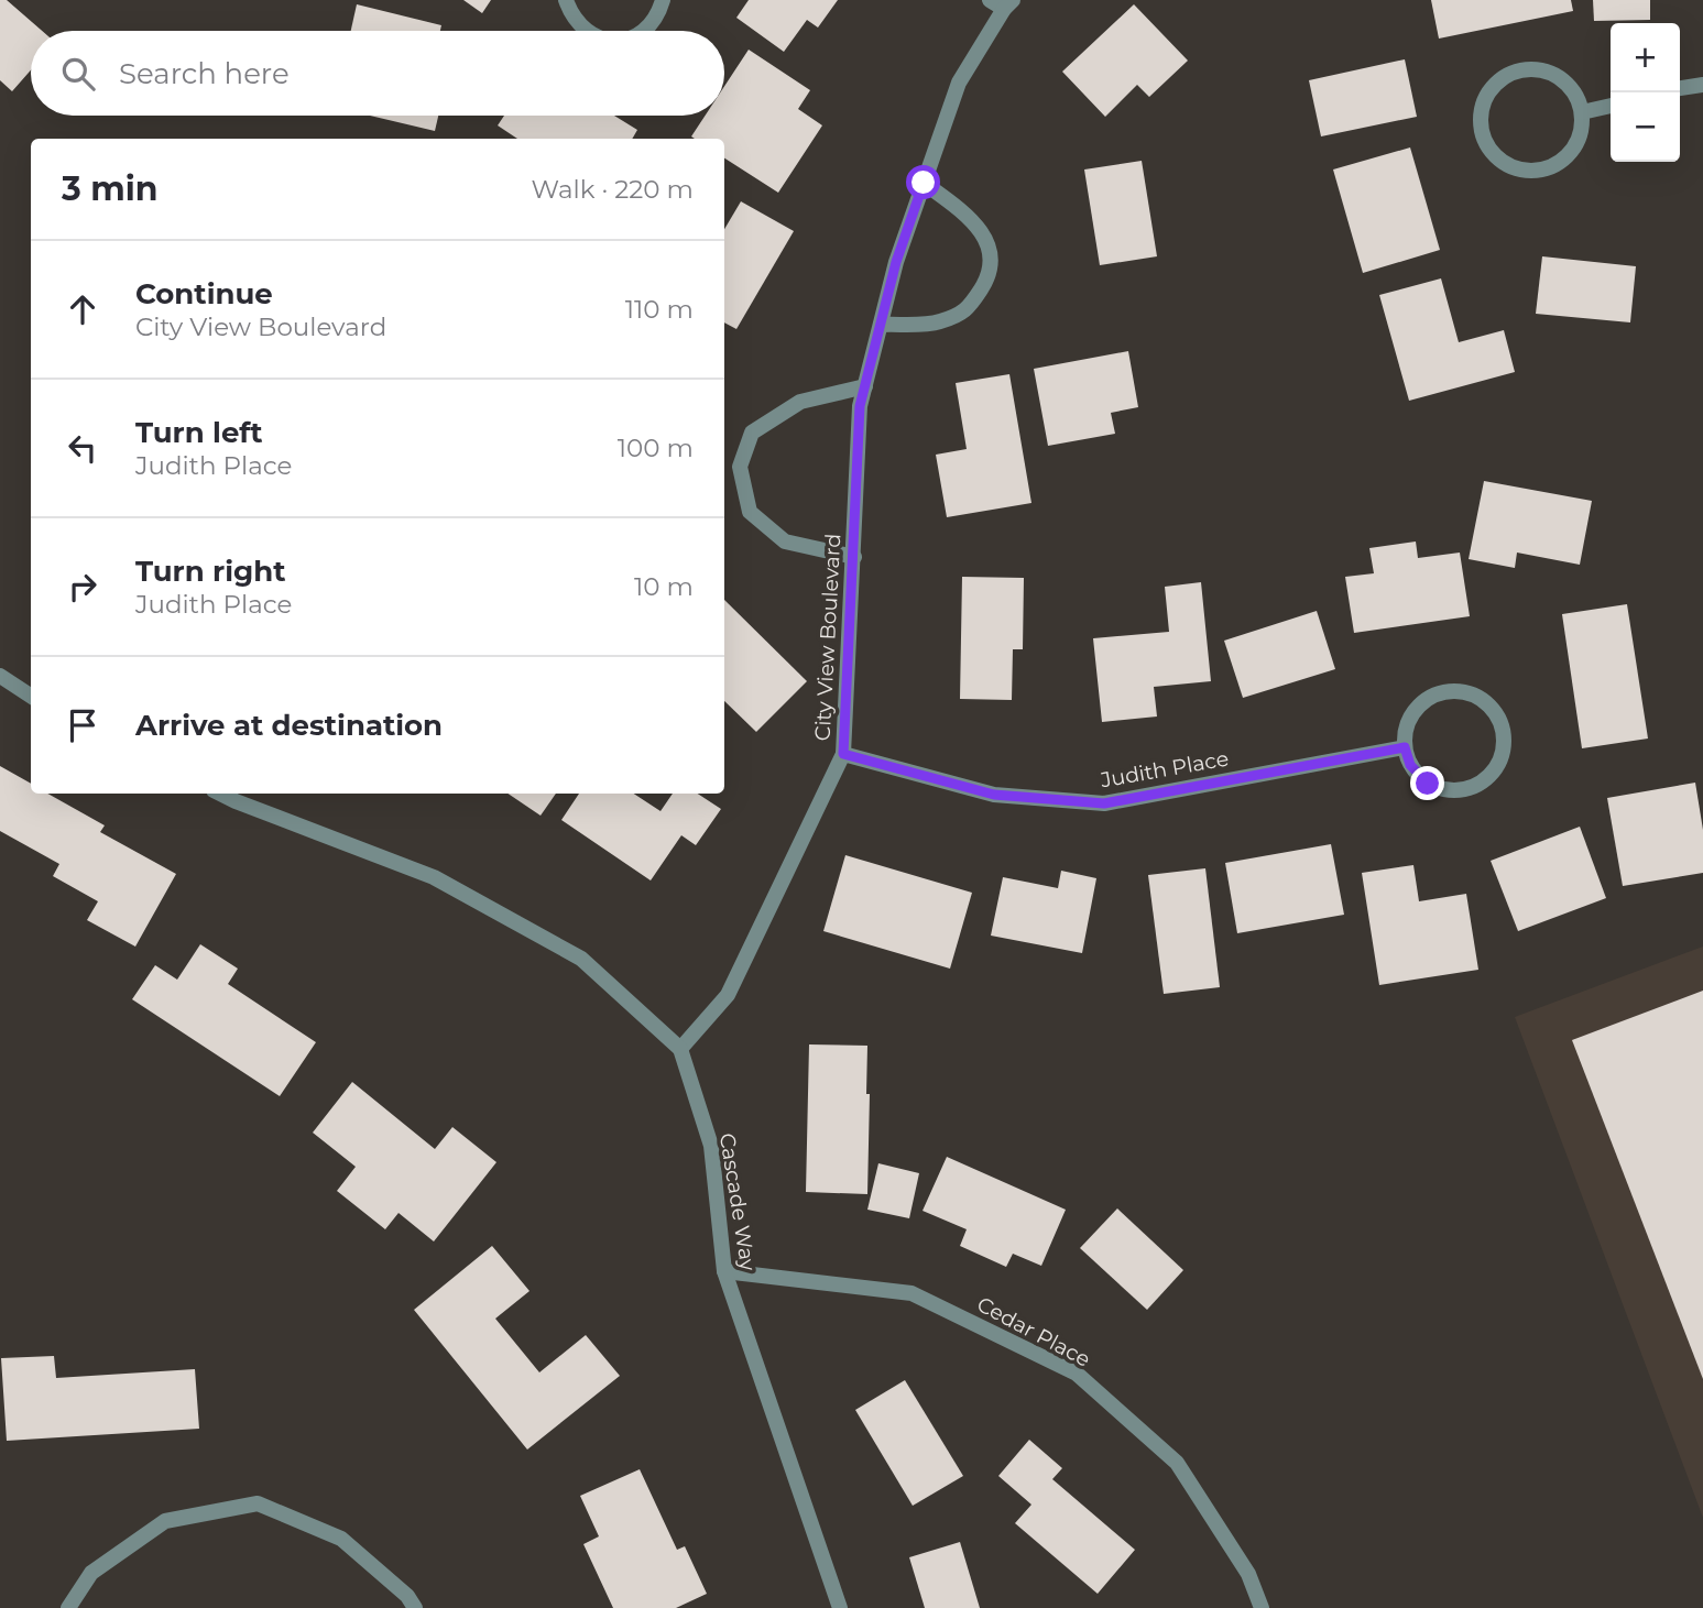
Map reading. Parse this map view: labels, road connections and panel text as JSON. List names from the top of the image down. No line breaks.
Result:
{"streets":{"street":["City View Boulevard","Judith Place","Cascade Way","Cedar Place"]},"crossings":[["City View Boulevard","Judith Place"],["City View Boulevard","Cascade Way"],["Cascade Way","Cedar Place"]],"page":{"map_buttons":["+","−"],"search":"Search here","heading":["3 min","Walk · 220 m"],"list":[["Continue","City View Boulevard","110 m"],["Turn left","Judith Place","100 m"],["Turn right","Judith Place","10 m"],"Arrive at destination"]}}
